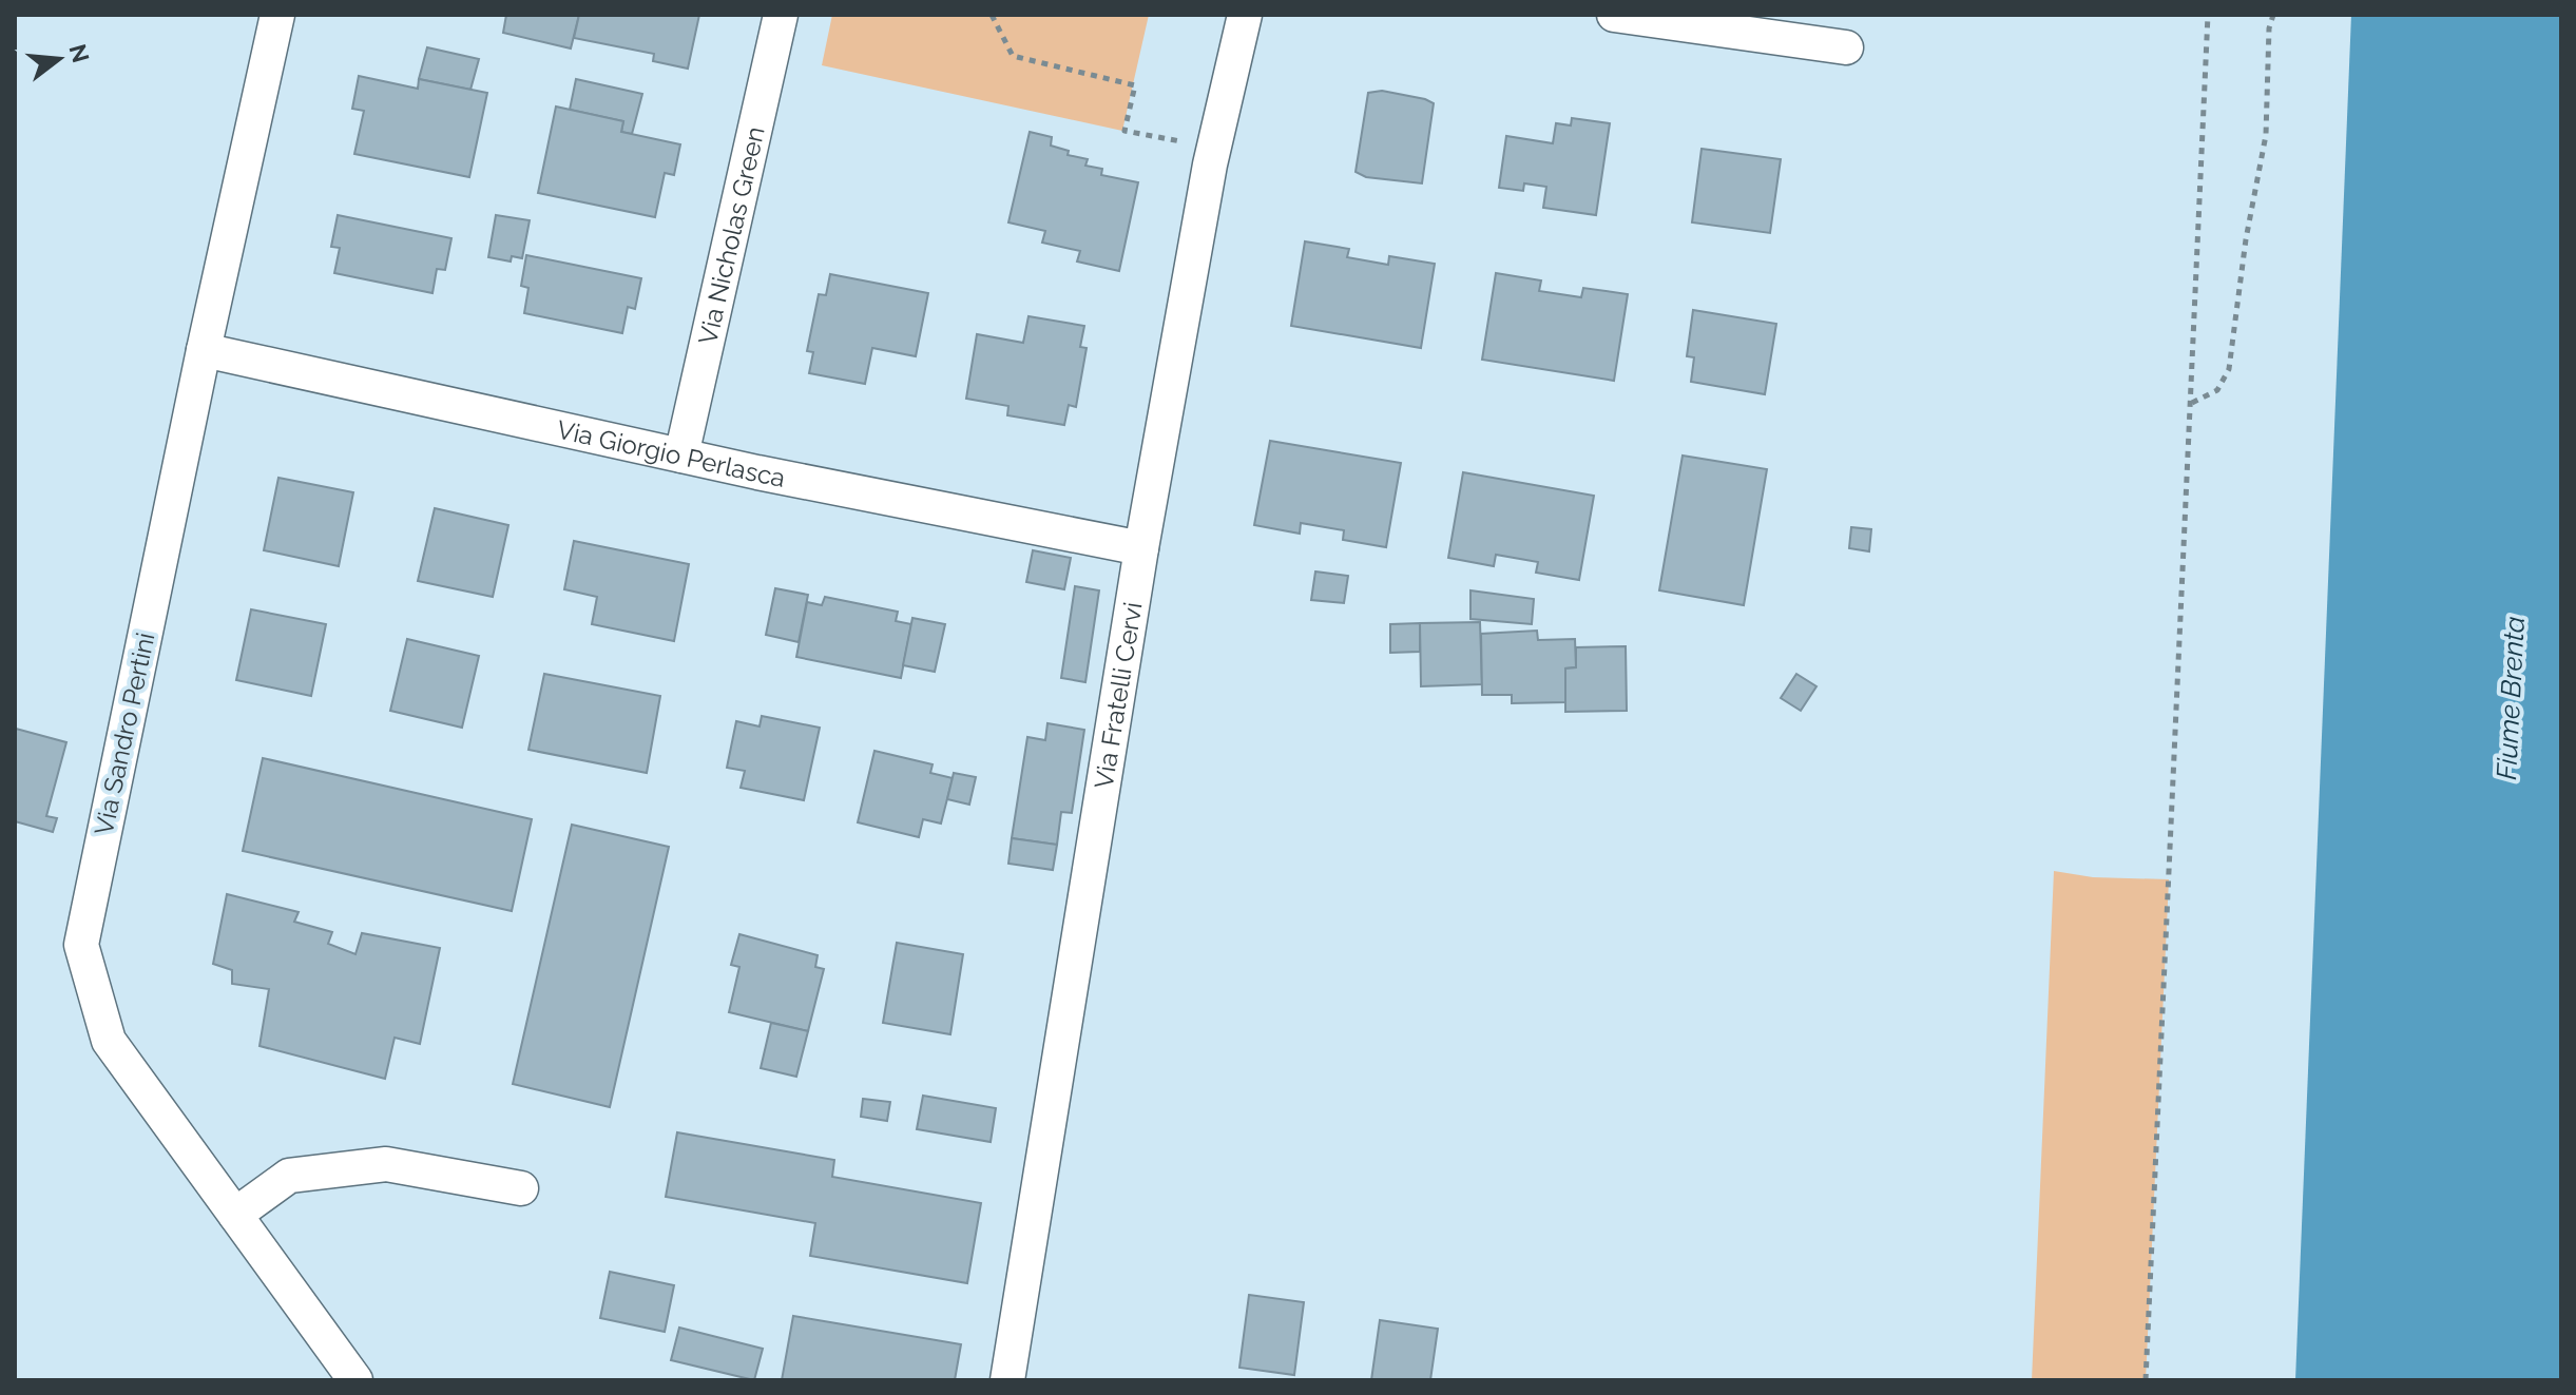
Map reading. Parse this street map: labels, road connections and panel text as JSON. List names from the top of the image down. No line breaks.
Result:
{"streets":{"street":["Via Nicholas Green","Via Giorgio Perlasca","Via Fratelli Cervi","Via Sandro Pertini"]},"crossings":[["Via Nicholas Green","Via Giorgio Perlasca"],["Via Giorgio Perlasca","Via Fratelli Cervi"],["Via Giorgio Perlasca","Via Sandro Pertini"]],"water":["Fiume Brenta"],"north":"right"}
